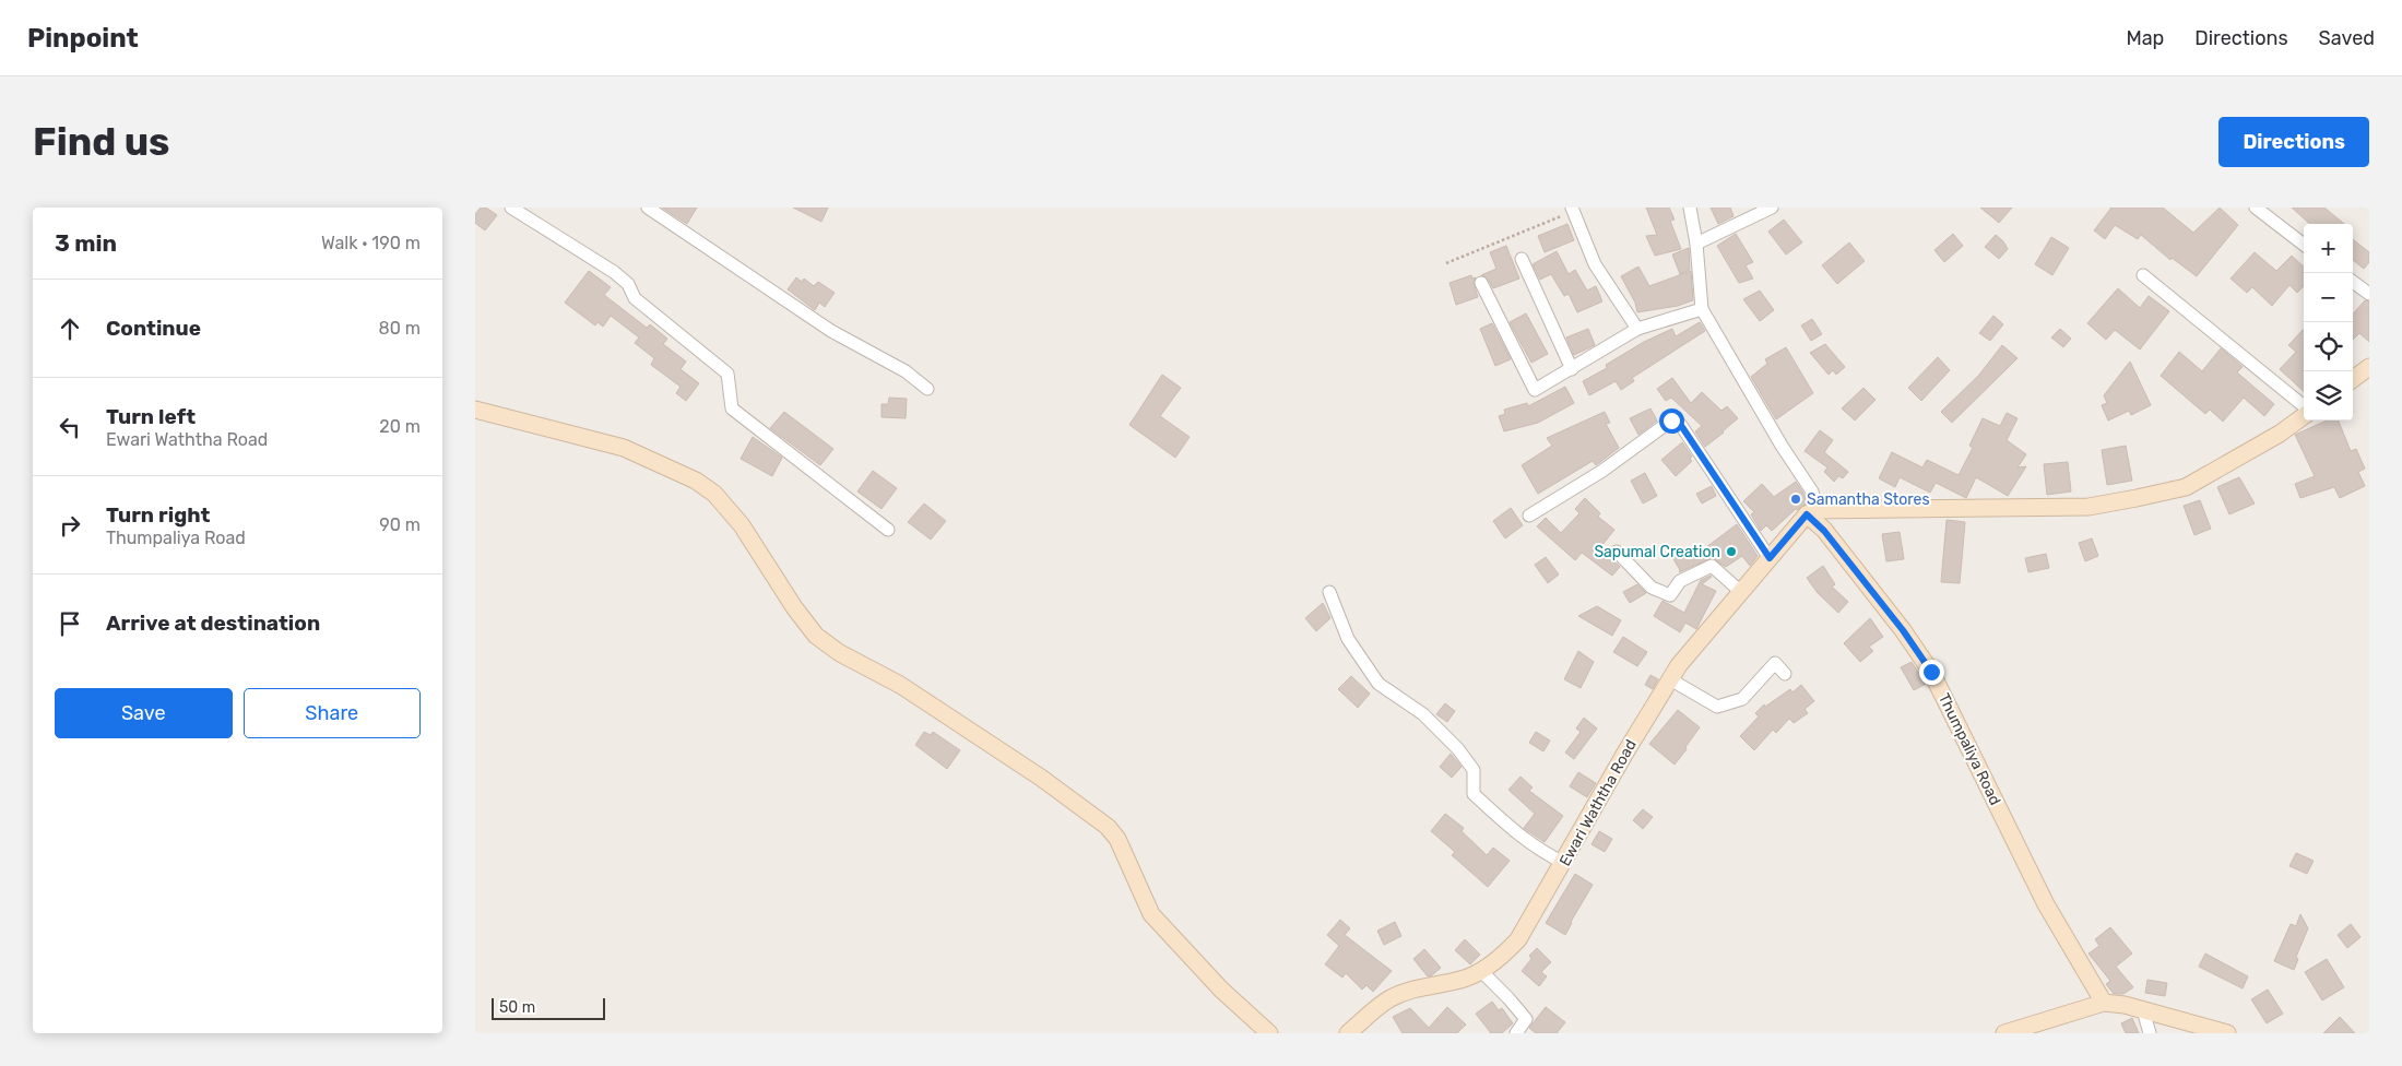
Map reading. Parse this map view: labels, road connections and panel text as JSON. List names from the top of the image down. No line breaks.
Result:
{"streets":{"street":["Thumpaliya Road","Ewari Waththa Road"]},"crossings":[["Thumpaliya Road","Ewari Waththa Road"]],"places":["Samantha Stores","Sapumal Creation"],"scale_bar":"50 m","page":{"header":"Pinpoint","nav":["Map","Directions","Saved"],"buttons":["Directions",["Save","Share"]],"title":"Find us","heading":["3 min","Walk · 190 m"],"map_buttons":["+","−"],"list":[["Continue","80 m"],["Turn left","Ewari Waththa Road","20 m"],["Turn right","Thumpaliya Road","90 m"],"Arrive at destination"],"scale":"50 m"}}
